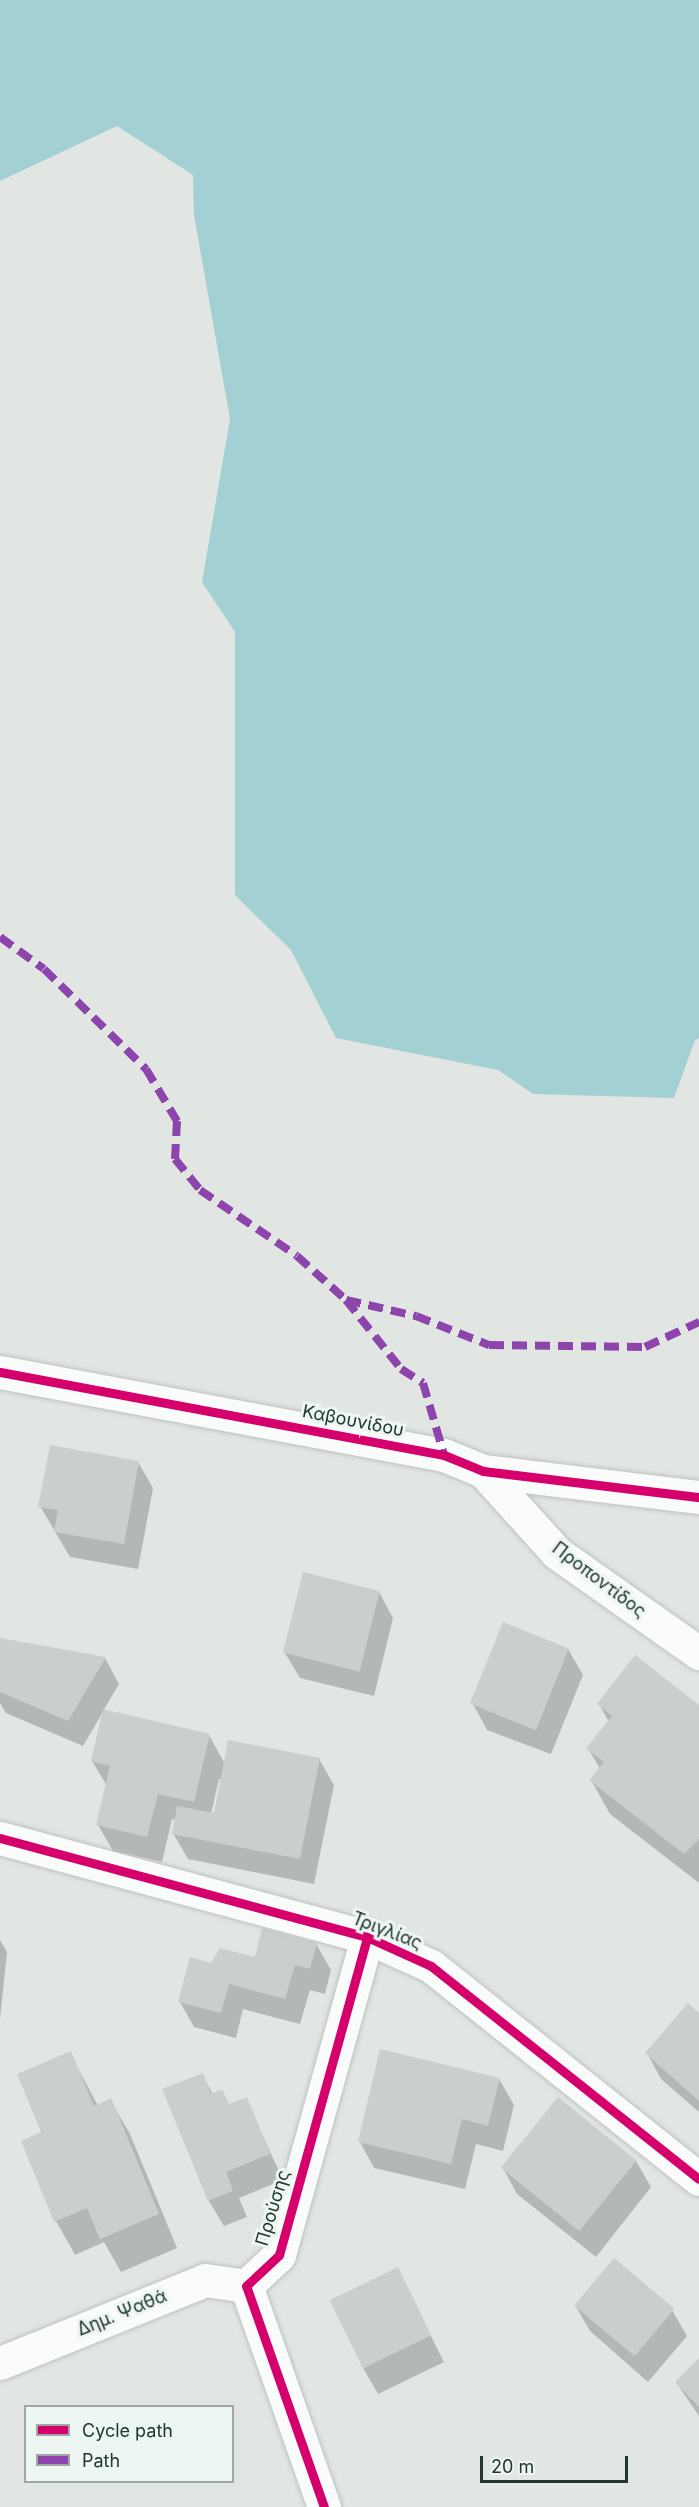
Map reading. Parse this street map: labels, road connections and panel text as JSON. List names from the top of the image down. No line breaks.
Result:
{"streets":{"street":["Καβουνίδου","Προποντίδος","Τριγλίας","Προύσης","Δημ. Ψαθά"]},"crossings":[["Καβουνίδου","Προποντίδος"],["Τριγλίας","Προύσης"],["Προύσης","Δημ. Ψαθά"]],"legend":["Cycle path","Path"],"scale_bar":"20 m"}
